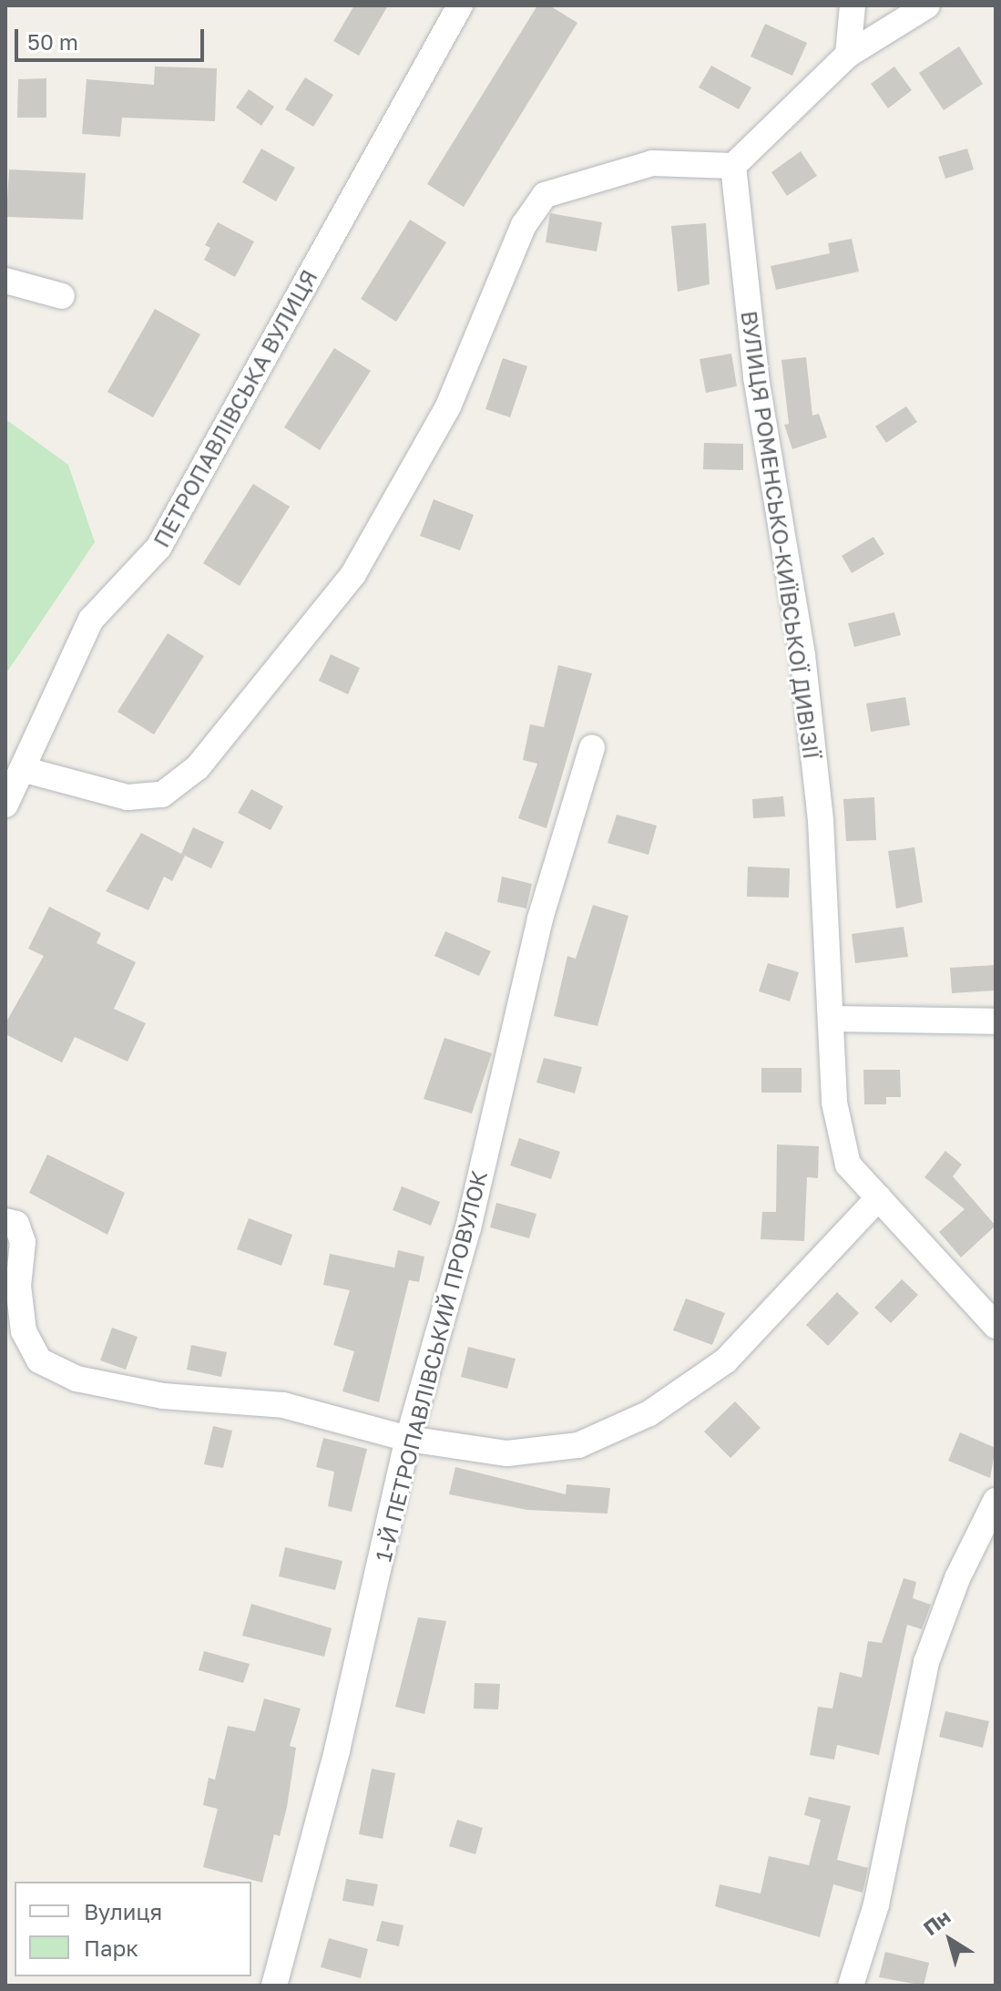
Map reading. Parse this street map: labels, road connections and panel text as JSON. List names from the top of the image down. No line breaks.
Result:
{"streets":{"street":["ПЕТРОПАВЛІВСЬКА ВУЛИЦЯ","ВУЛИЦЯ РОМЕНСЬКО-КИЇВСЬКОЇ ДИВІЗІЇ","1-Й ПЕТРОПАВЛІВСЬКИЙ ПРОВУЛОК"]},"legend":["Вулиця","Парк"],"scale_bar":"50 m","north":"top left"}
